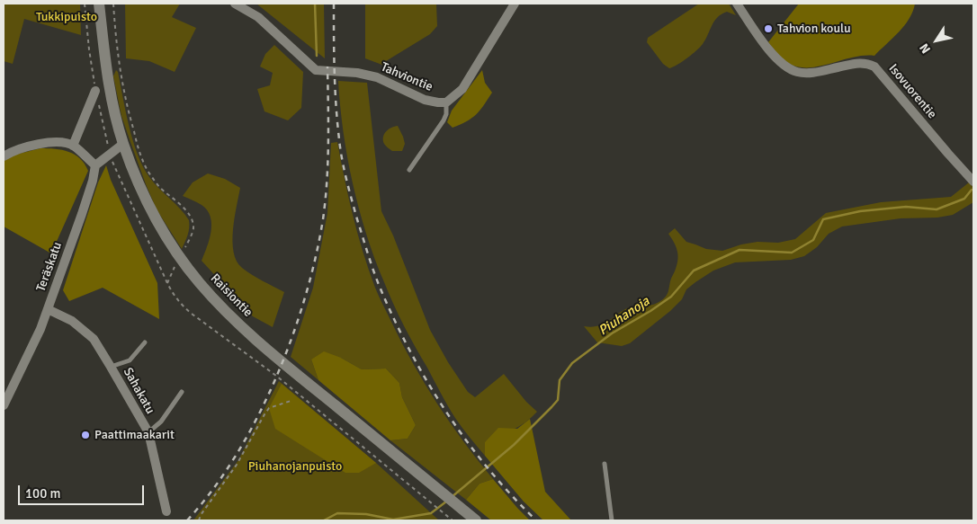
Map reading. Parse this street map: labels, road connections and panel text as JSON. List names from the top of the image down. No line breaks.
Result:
{"streets":{"main road":["Raisiontie"],"street":["Tahviontie","Isovuorentie","Teräskatu","Sahakatu"]},"crossings":[["Teräskatu","Sahakatu"]],"water":["Piuhanoja"],"parks":["Tukkipuisto","Piuhanojanpuisto"],"places":["Tahvion koulu","Paattimaakarit"],"scale_bar":"100 m","north":"bottom left"}
